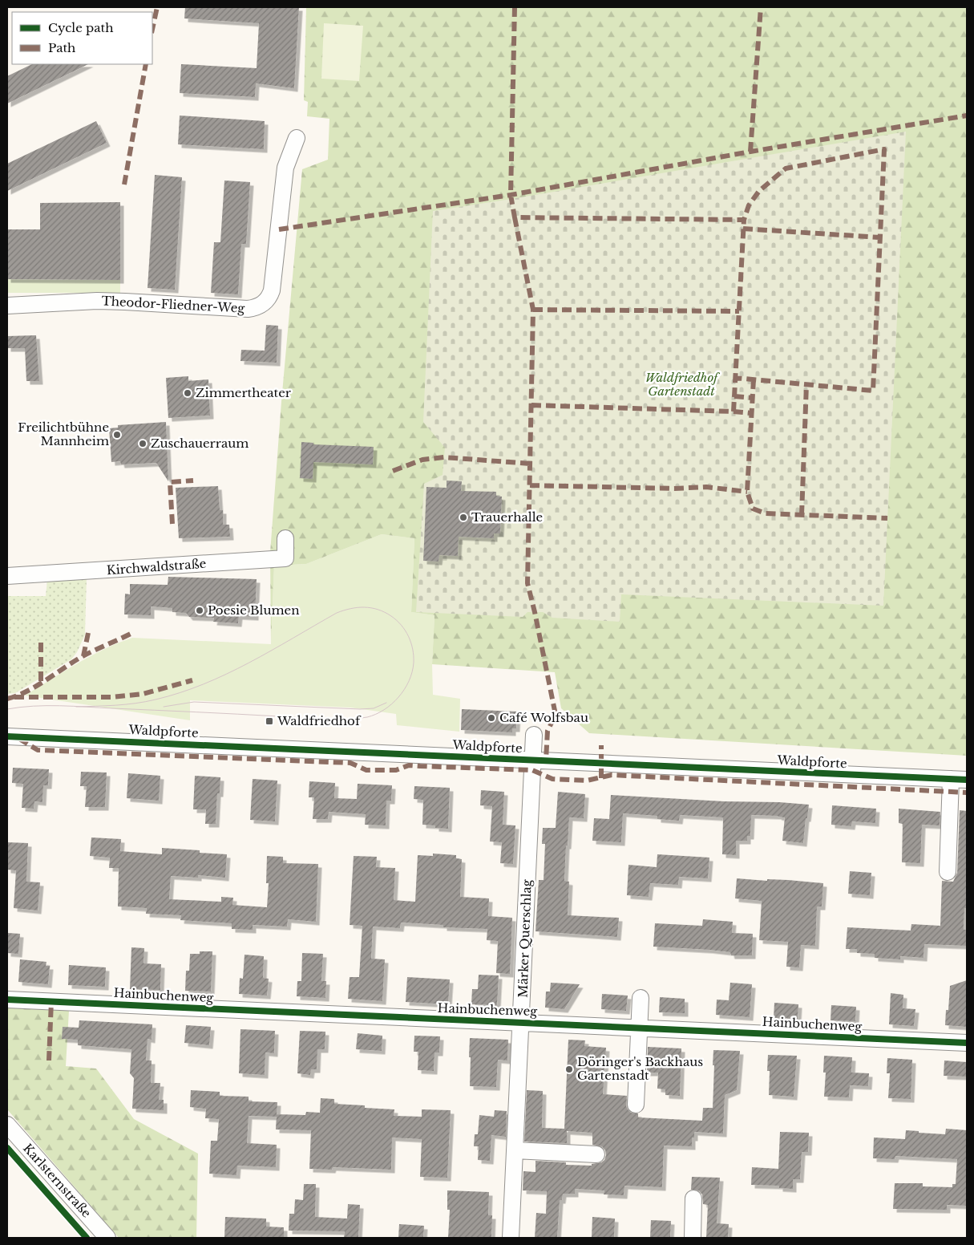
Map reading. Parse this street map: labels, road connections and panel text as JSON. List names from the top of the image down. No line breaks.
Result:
{"streets":{"street":["Theodor-Fliedner-Weg","Kirchwaldstraße","Waldpforte","Märker Querschlag","Hainbuchenweg","Karlsternstraße"]},"crossings":[["Waldpforte","Märker Querschlag"],["Märker Querschlag","Hainbuchenweg"]],"parks":["Waldfriedhof Gartenstadt"],"places":{"other":["Zimmertheater","Freilichtbühne Mannheim","Zuschauerraum","Trauerhalle","Poesie Blumen","Café Wolfsbau","Döringer's Backhaus Gartenstadt"],"transit":["Waldfriedhof"]},"legend":["Cycle path","Path"]}
